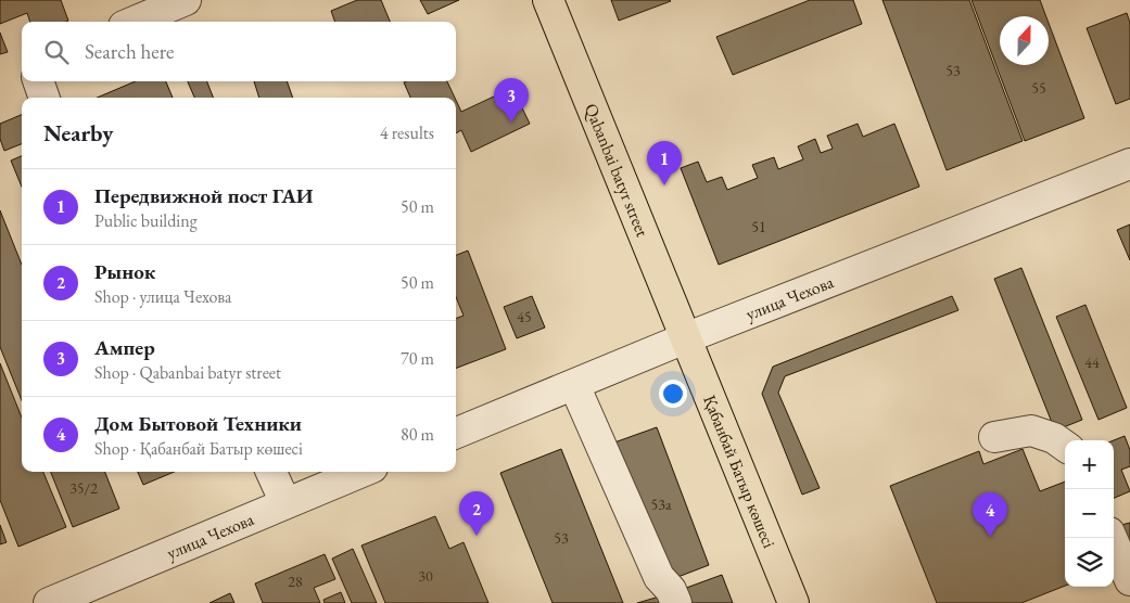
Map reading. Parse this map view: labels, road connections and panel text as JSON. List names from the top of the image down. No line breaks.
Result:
{"streets":{"main road":["Qabanbai batyr street","Қабанбай Батыр көшесі"],"street":["улица Чехова"]},"crossings":[["Qabanbai batyr street","улица Чехова"],["Qabanbai batyr street","Қабанбай Батыр көшесі"],["улица Чехова","Қабанбай Батыр көшесі"]],"house_numbers":["53","55","51","45","44","35/2","53а","53","30","28"],"north":"top","page":{"search":"Search here","pins":["3","1","2","4"],"heading":["Nearby","4 results"],"list":[{"mark":"1","name":"Передвижной пост ГАИ","note":"Public building","value":"50 m"},{"mark":"2","name":"Рынок","note":"Shop · улица Чехова","value":"50 m"},{"mark":"3","name":"Ампер","note":"Shop · Qabanbai batyr street","value":"70 m"},{"mark":"4","name":"Дом Бытовой Техники","note":"Shop · Қабанбай Батыр көшесі","value":"80 m"}],"map_buttons":["+","−"]}}
